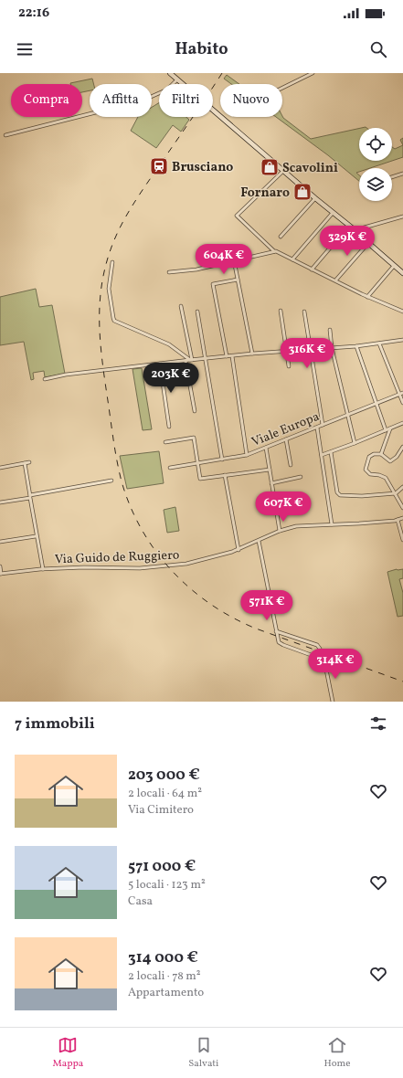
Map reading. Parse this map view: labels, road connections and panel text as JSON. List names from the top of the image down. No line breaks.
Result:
{"streets":{"street":["Viale Europa","Via Guido de Ruggiero"]},"places":{"station":["Brusciano"],"shop":["Scavolini","Fornaro"]},"page":{"status":"22:16","header":"Habito","chip":["Compra","Affitta","Filtri","Nuovo"],"price":["329K €","604K €","316K €","203K €","607K €","571K €","314K €"],"heading":"7 immobili","list":[{"name":"203 000 €","note":"2 locali · 64 m² · Via Cimitero"},{"name":"571 000 €","note":"5 locali · 123 m² · Casa"},{"name":"314 000 €","note":"2 locali · 78 m² · Appartamento"}],"tabs":["Mappa","Salvati","Home"]}}
